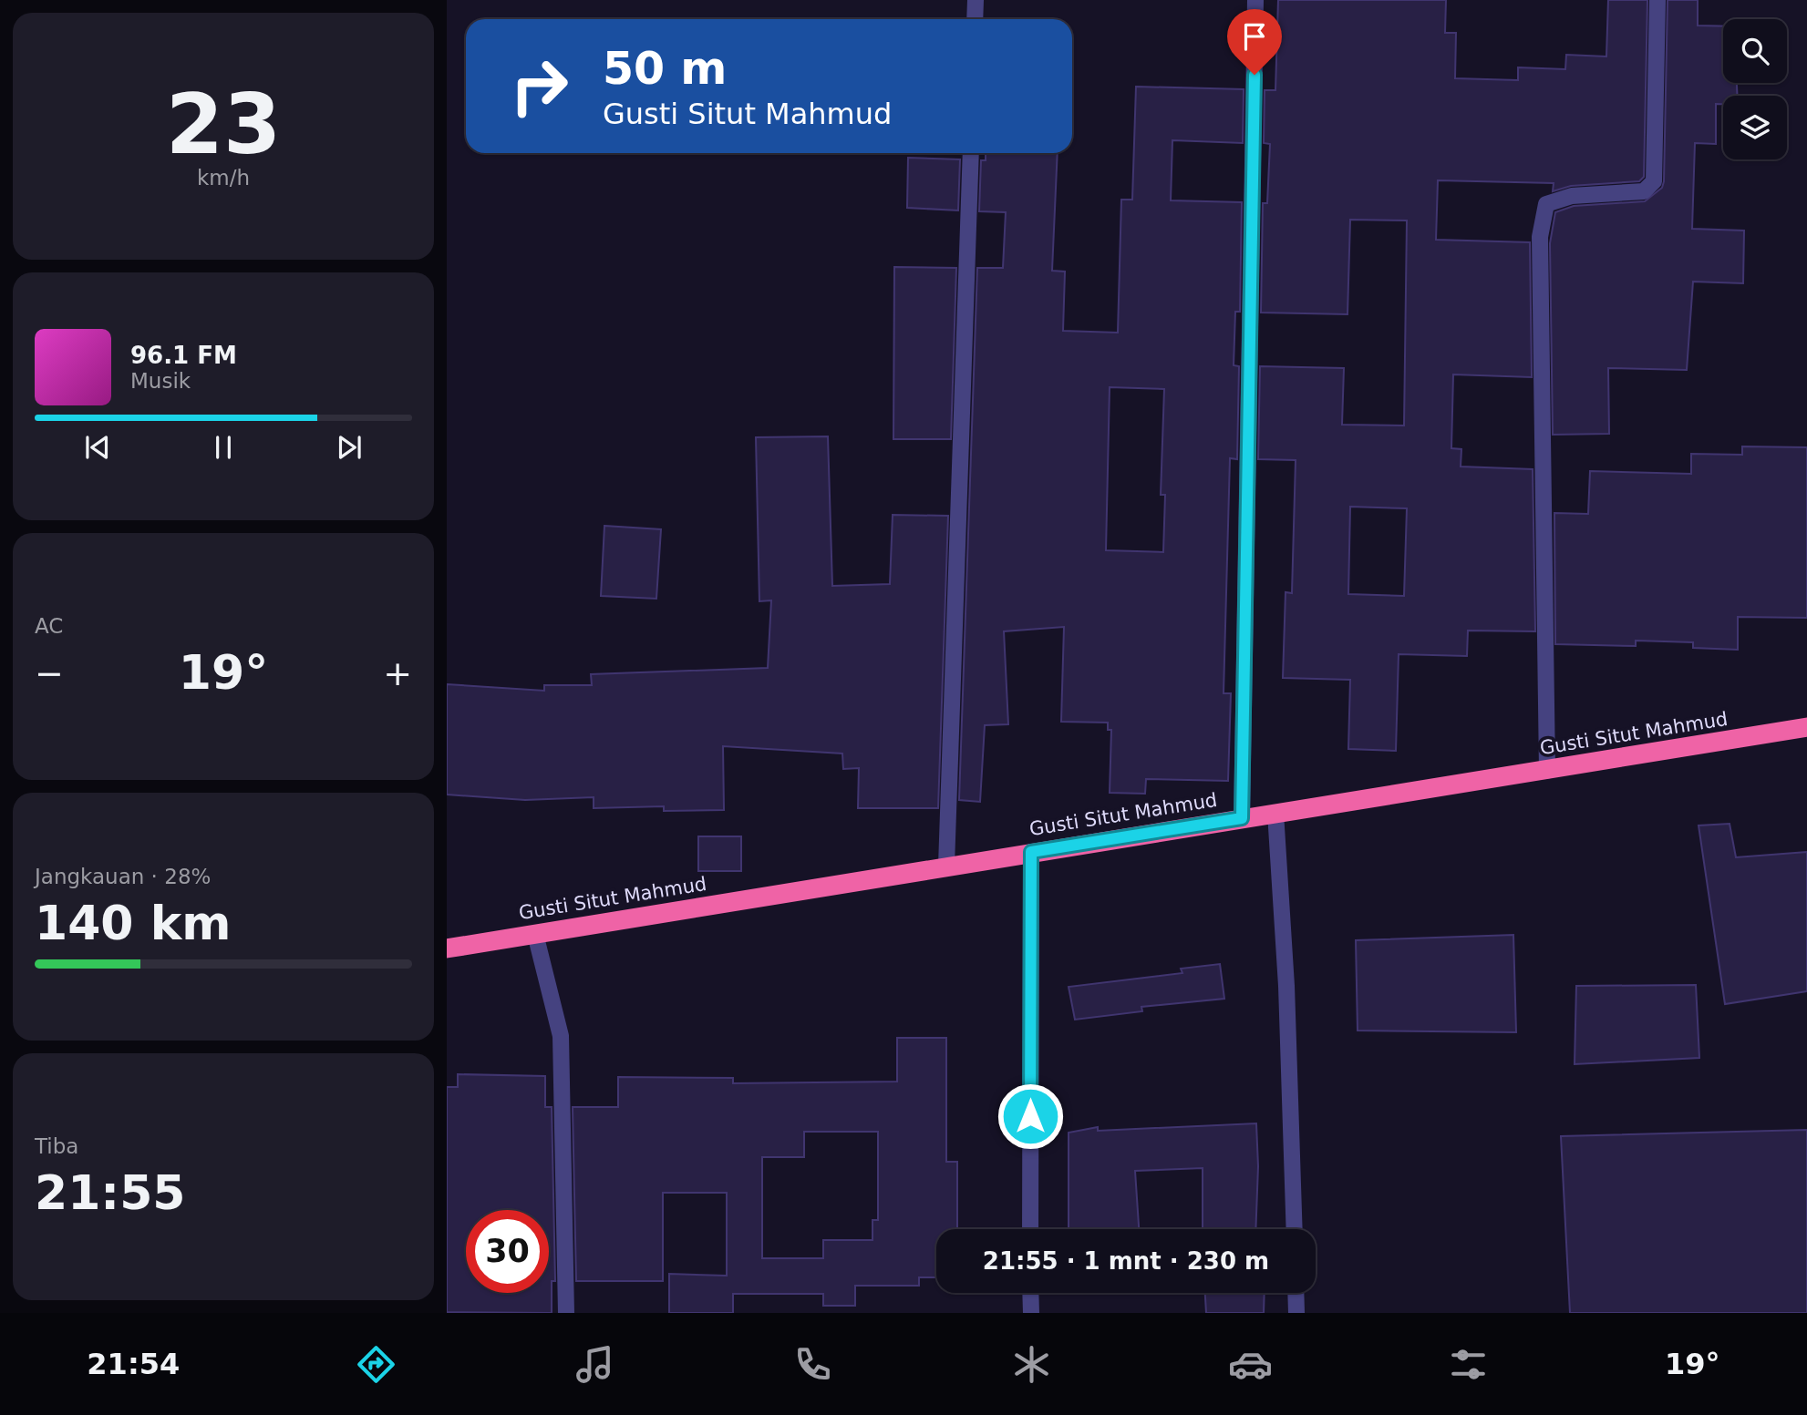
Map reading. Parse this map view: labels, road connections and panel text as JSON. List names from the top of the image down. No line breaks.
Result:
{"streets":{"highway":["Gusti Situt Mahmud"]},"page":{"tile":[["23","km/h"],"AC",["Jangkauan · 28%","140 km"],["Tiba","21:55"]],"turn":["50 m","Gusti Situt Mahmud"],"song":["96.1 FM","Musik"],"heat":["−","19°","+"],"limit":"30","trip":"21:55 · 1 mnt · 230 m","tabs":["21:54","19°"]}}
